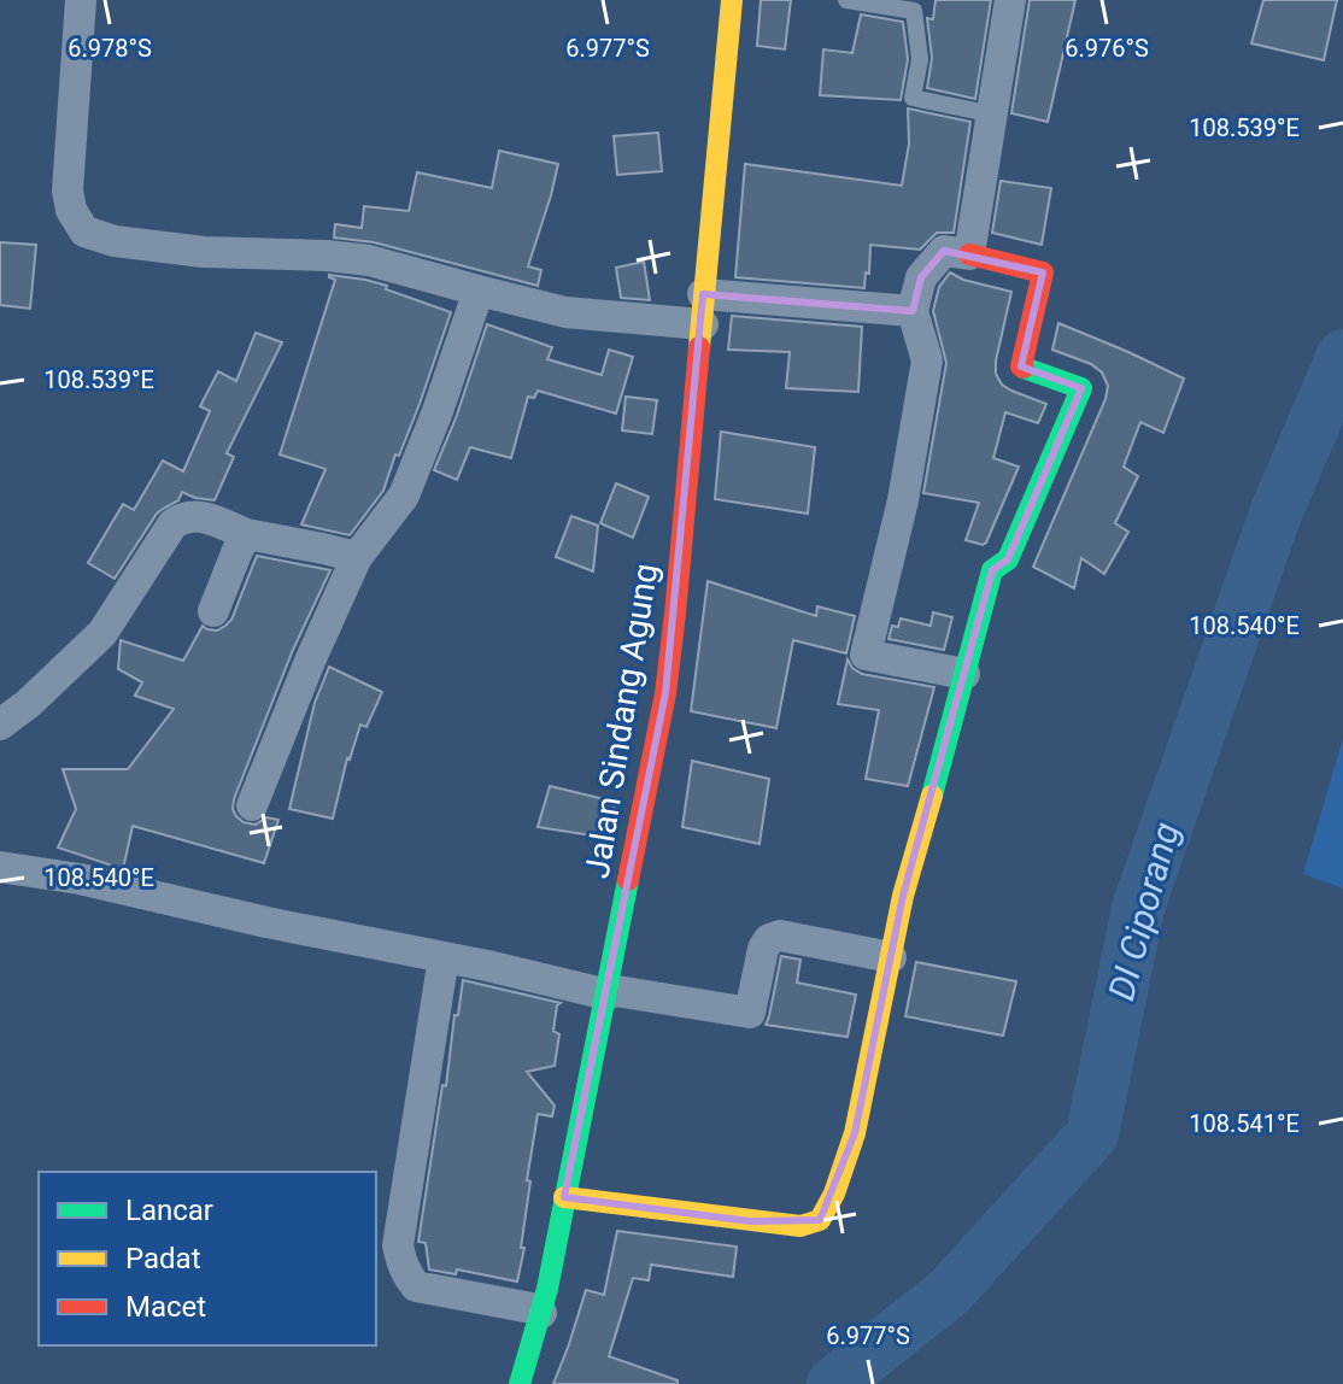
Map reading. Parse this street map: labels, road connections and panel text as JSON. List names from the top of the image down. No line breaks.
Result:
{"streets":{"main road":["Jalan Sindang Agung"]},"water":["DI Ciporang"],"legend":["Lancar","Padat","Macet"],"coordinates":["6.978°S","6.977°S","6.976°S","108.539°E","108.540°E","108.541°E"]}
